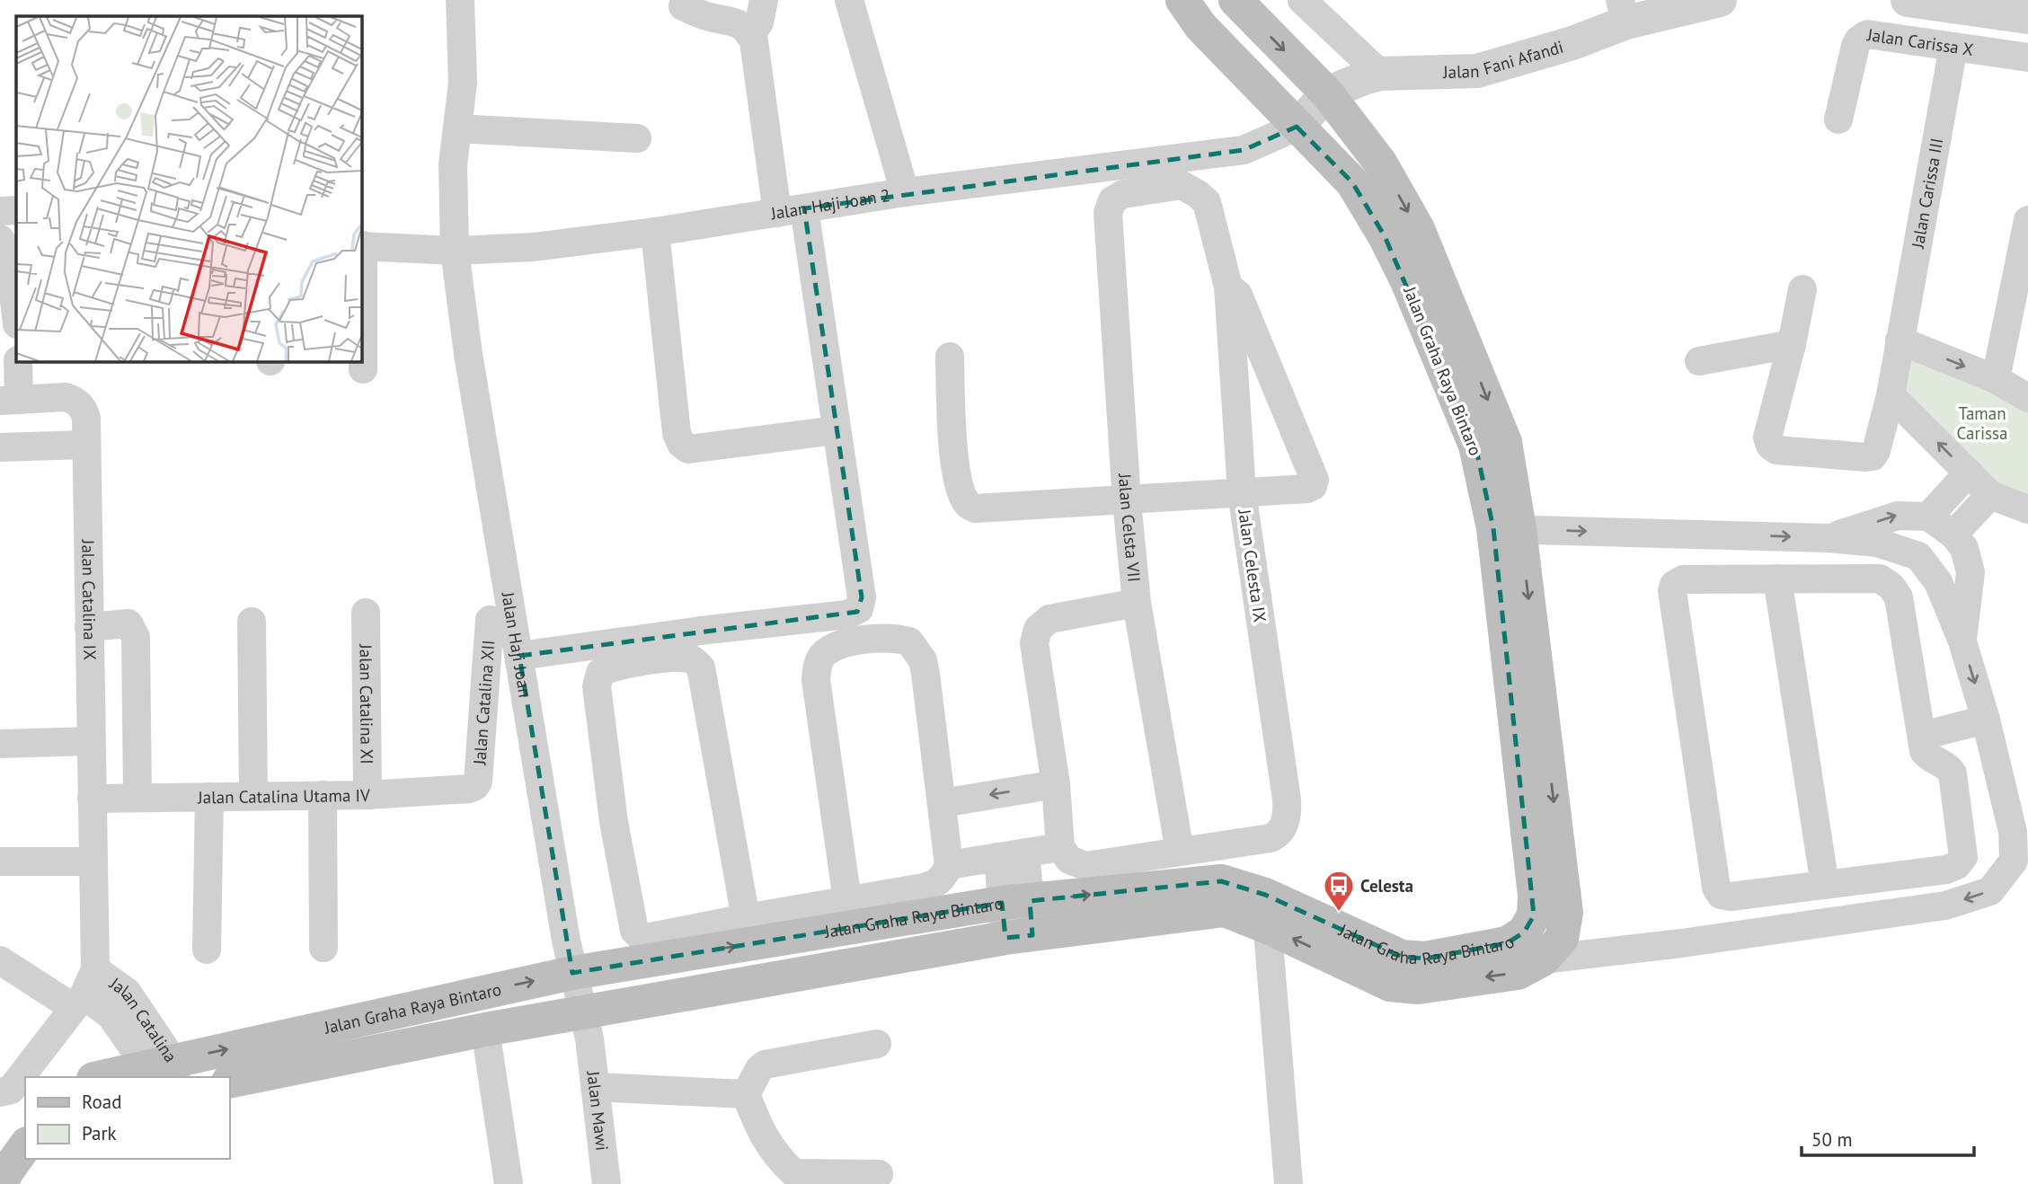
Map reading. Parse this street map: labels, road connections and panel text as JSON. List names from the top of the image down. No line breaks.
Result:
{"streets":{"main road":["Jalan Graha Raya Bintaro"],"street":["Jalan Carissa X","Jalan Fani Afandi","Jalan Carissa III","Jalan Haji Joan 2","Jalan Celsta VII","Jalan Celesta IX","Jalan Catalina IX","Jalan Haji Joan","Jalan Catalina XII","Jalan Catalina XI","Jalan Catalina Utama IV","Jalan Catalina","Jalan Mawi"]},"crossings":[["Jalan Carissa X","Jalan Carissa III"],["Jalan Fani Afandi","Jalan Haji Joan 2"],["Jalan Fani Afandi","Jalan Graha Raya Bintaro"],["Jalan Haji Joan 2","Jalan Graha Raya Bintaro"],["Jalan Haji Joan 2","Jalan Haji Joan"],["Jalan Graha Raya Bintaro","Jalan Haji Joan"],["Jalan Graha Raya Bintaro","Jalan Catalina"],["Jalan Graha Raya Bintaro","Jalan Mawi"],["Jalan Celsta VII","Jalan Celesta IX"],["Jalan Catalina IX","Jalan Catalina Utama IV"],["Jalan Catalina IX","Jalan Catalina"],["Jalan Haji Joan","Jalan Mawi"],["Jalan Catalina XII","Jalan Catalina Utama IV"],["Jalan Catalina XI","Jalan Catalina Utama IV"]],"parks":["Taman Carissa"],"places":{"bus stop":["Celesta"]},"legend":["Road","Park"],"scale_bar":"50 m"}
